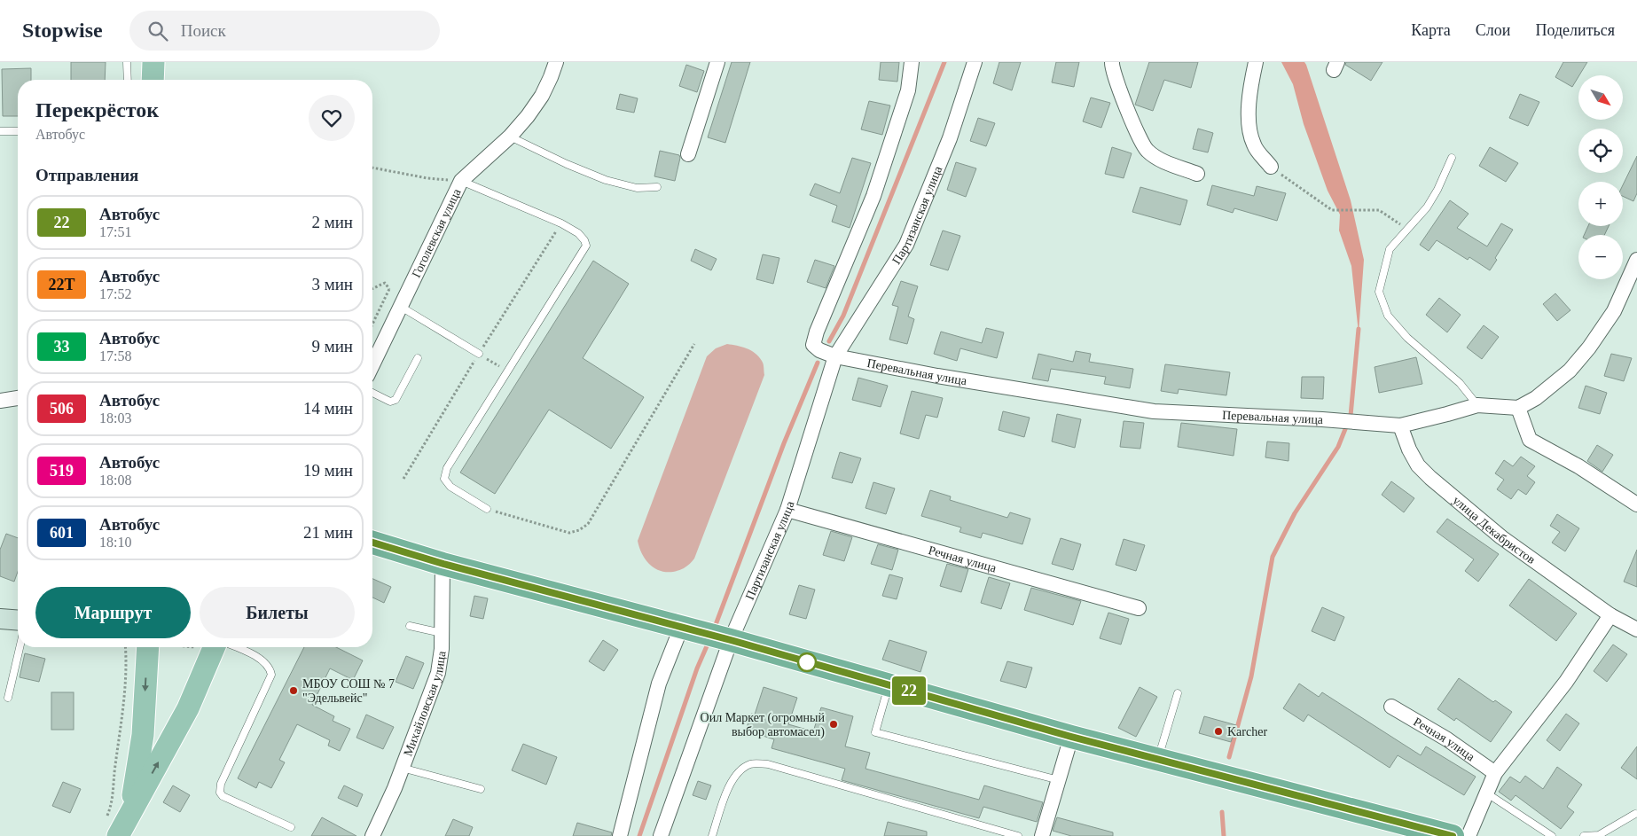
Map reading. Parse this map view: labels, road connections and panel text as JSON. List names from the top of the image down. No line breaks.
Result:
{"streets":{"street":["Партизанская улица","Гоголевская улица","Перевальная улица","улица Декабристов","Речная улица","Михайловская улица"]},"crossings":[["Партизанская улица","Перевальная улица"],["Партизанская улица","Речная улица"],["Перевальная улица","улица Декабристов"]],"places":["МБОУ СОШ № 7 \"Эдельвейс\"","Оил Маркет (огромный выбор автомасел)","Karcher"],"lines":["bus line 22"],"north":"bottom right","page":{"header":"Stopwise","search":"Поиск","nav":["Карта","Слои","Поделиться"],"on_map":"22","map_buttons":["+","−"],"heading":[["Перекрёсток","Автобус"],"Отправления"],"list":[{"mark":"22","name":"Автобус","note":"17:51","value":"2 мин"},{"mark":"22Т","name":"Автобус","note":"17:52","value":"3 мин"},{"mark":"33","name":"Автобус","note":"17:58","value":"9 мин"},{"mark":"506","name":"Автобус","note":"18:03","value":"14 мин"},{"mark":"519","name":"Автобус","note":"18:08","value":"19 мин"},{"mark":"601","name":"Автобус","note":"18:10","value":"21 мин"}],"buttons":["Маршрут","Билеты"]}}
